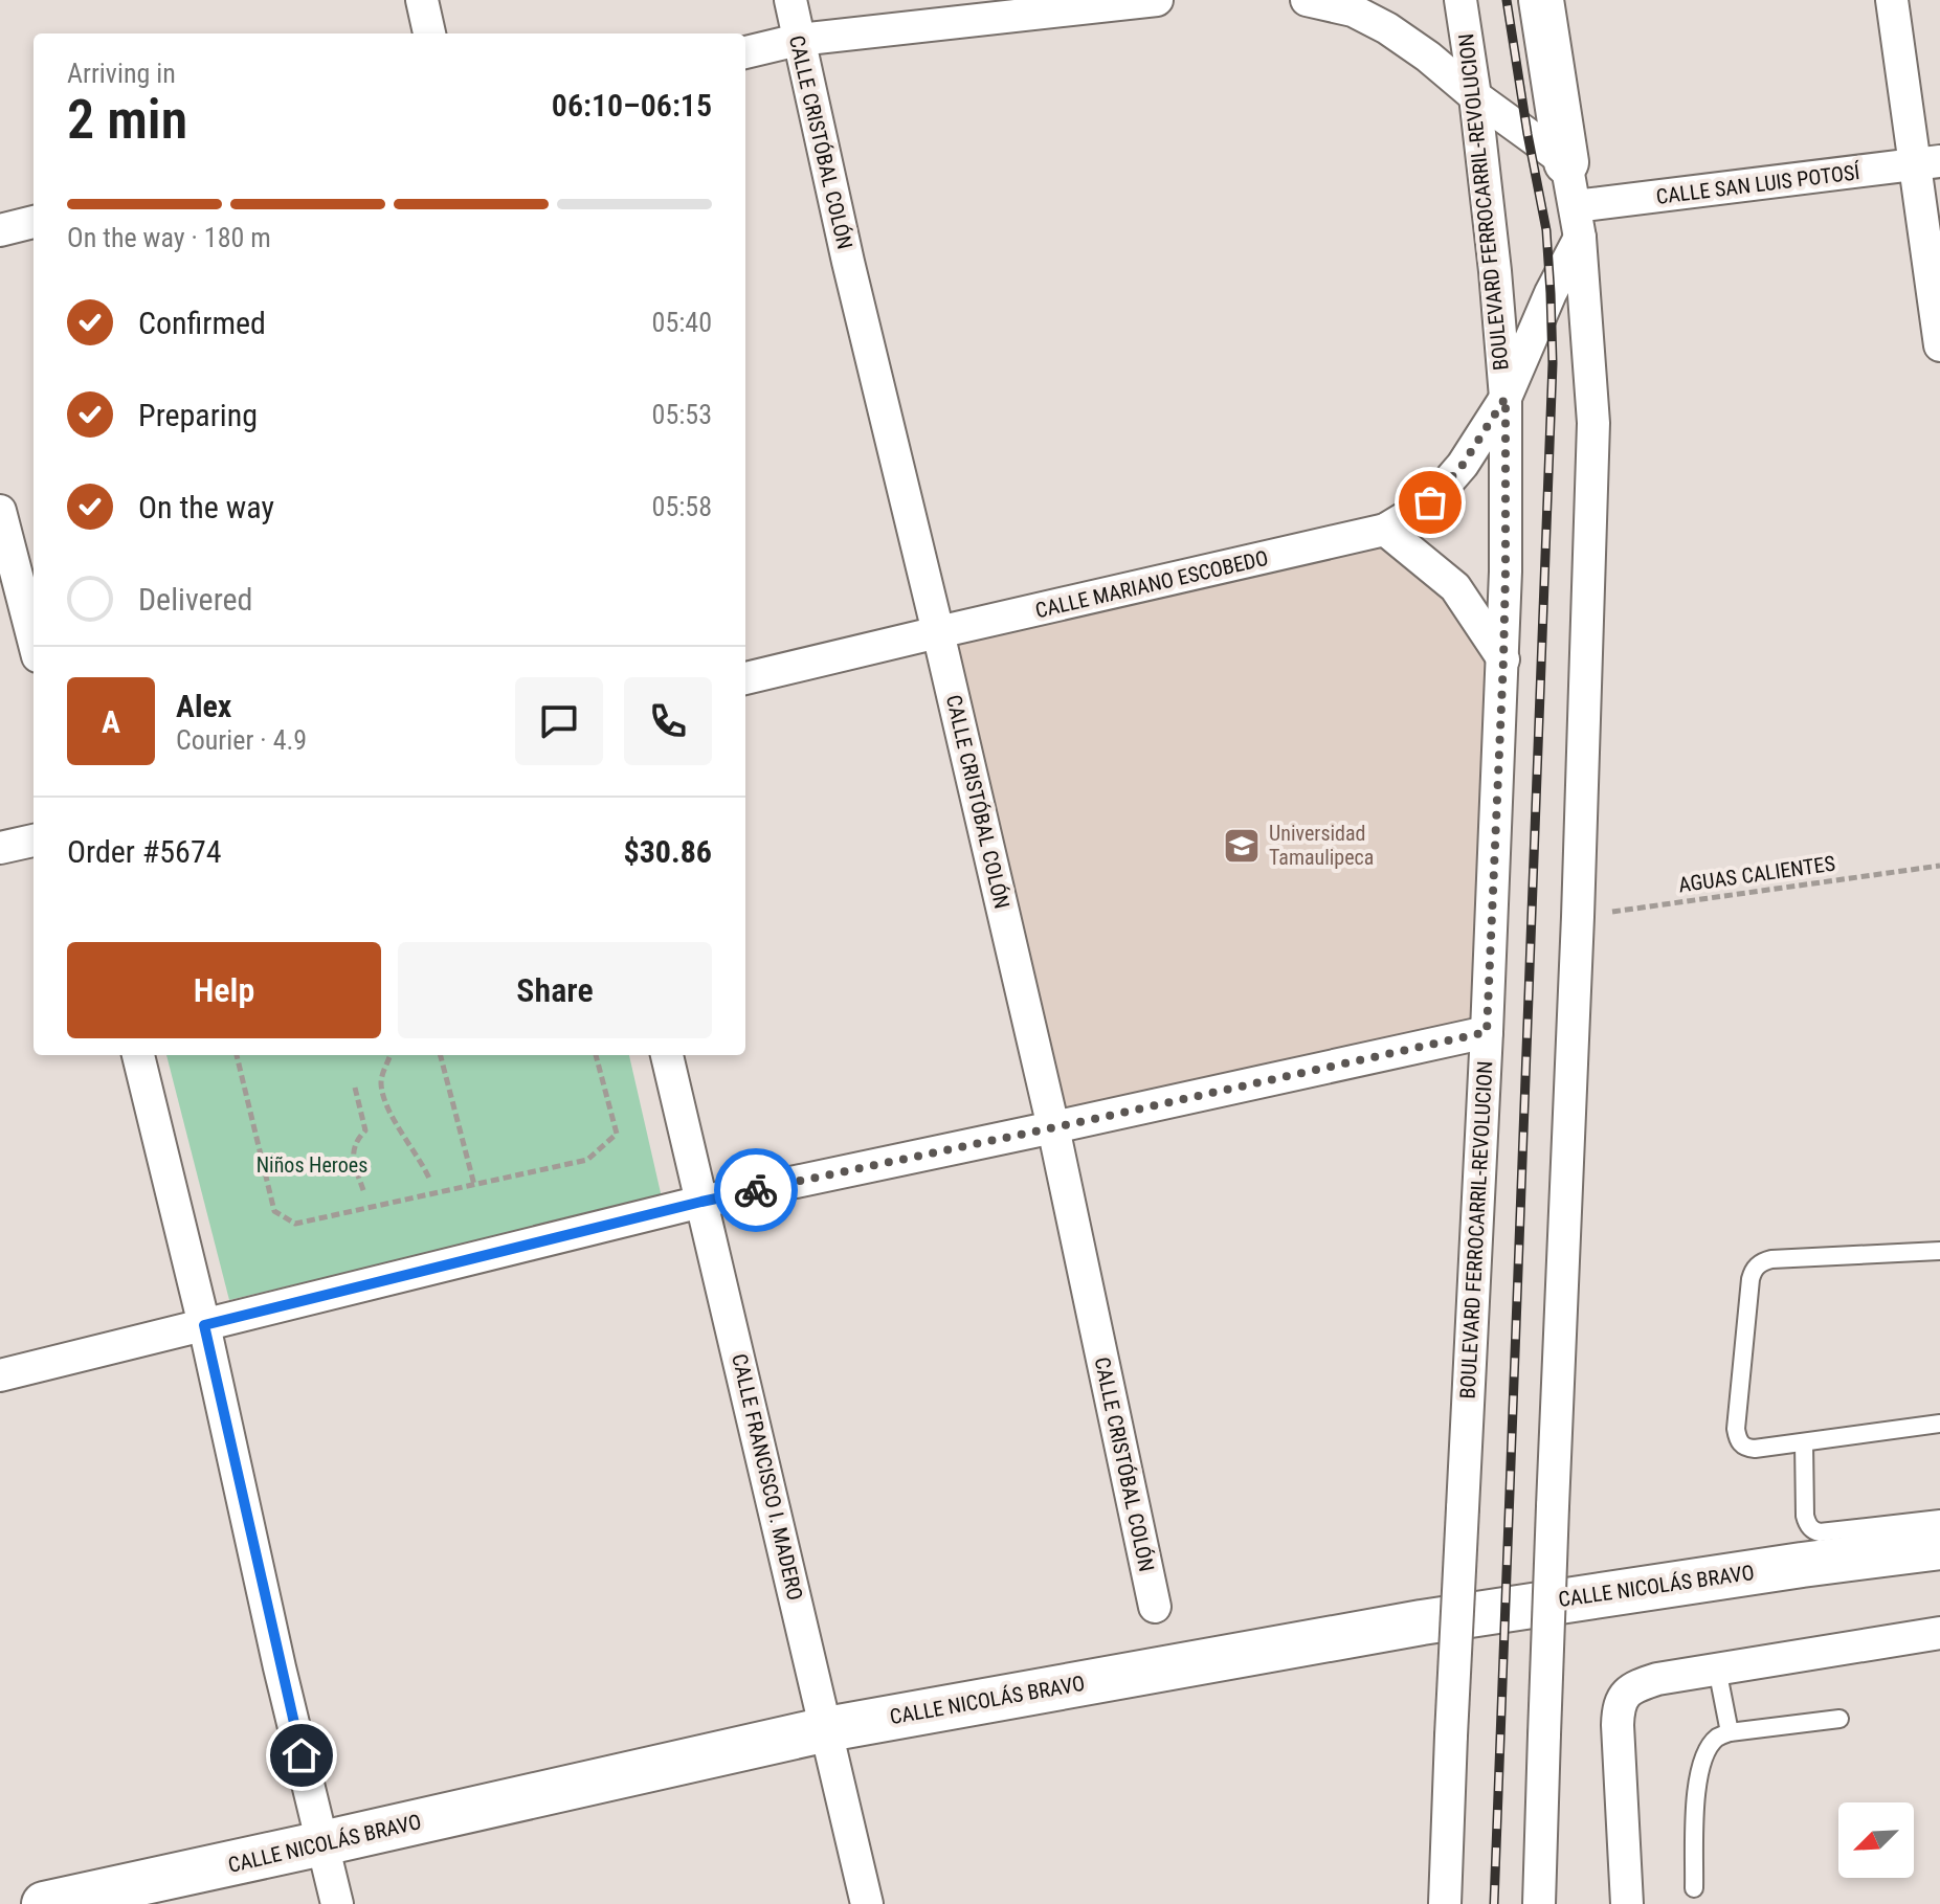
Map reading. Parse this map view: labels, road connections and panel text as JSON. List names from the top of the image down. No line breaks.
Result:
{"streets":{"main road":["CALLE NICOLÁS BRAVO"],"street":["CALLE CRISTÓBAL COLÓN","CALLE SAN LUIS POTOSÍ","BOULEVARD FERROCARRIL-REVOLUCION","CALLE MARIANO ESCOBEDO","CALLE FRANCISCO I. MADERO"],"path":["AGUAS CALIENTES"]},"crossings":[["CALLE CRISTÓBAL COLÓN","CALLE MARIANO ESCOBEDO"],["BOULEVARD FERROCARRIL-REVOLUCION","CALLE MARIANO ESCOBEDO"],["CALLE FRANCISCO I. MADERO","CALLE NICOLÁS BRAVO"]],"parks":["Niños Heroes"],"places":{"school or university":["Universidad Tamaulipeca"]},"north":"bottom left","page":{"heading":["2 min","Arriving in","06:10–06:15"],"panel":["Alex","Courier · 4.9","Order #5674","$30.86"],"bar":"On the way · 180 m","list":[["Confirmed","05:40"],["Preparing","05:53"],["On the way","05:58"],"Delivered"],"round":"A","buttons":["Help","Share"]}}
